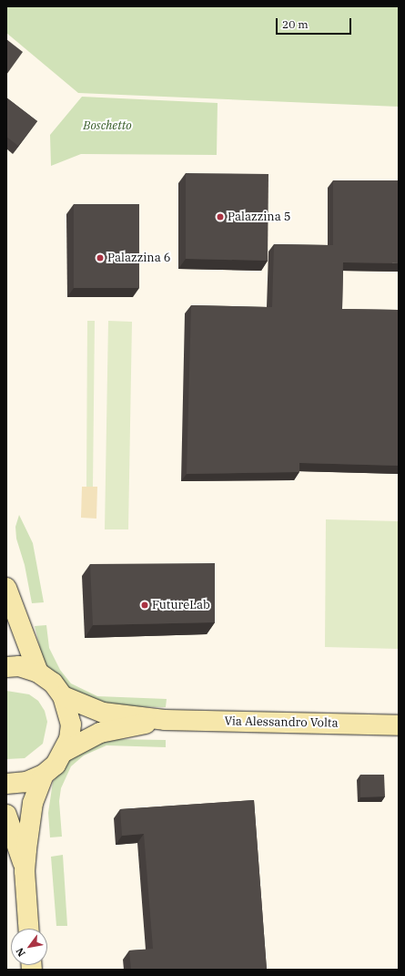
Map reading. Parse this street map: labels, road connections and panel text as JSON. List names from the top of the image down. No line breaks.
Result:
{"streets":{"street":["Via Alessandro Volta"]},"parks":["Boschetto"],"places":["Palazzina 5","Palazzina 6","FutureLab"],"scale_bar":"20 m","north":"bottom left"}
